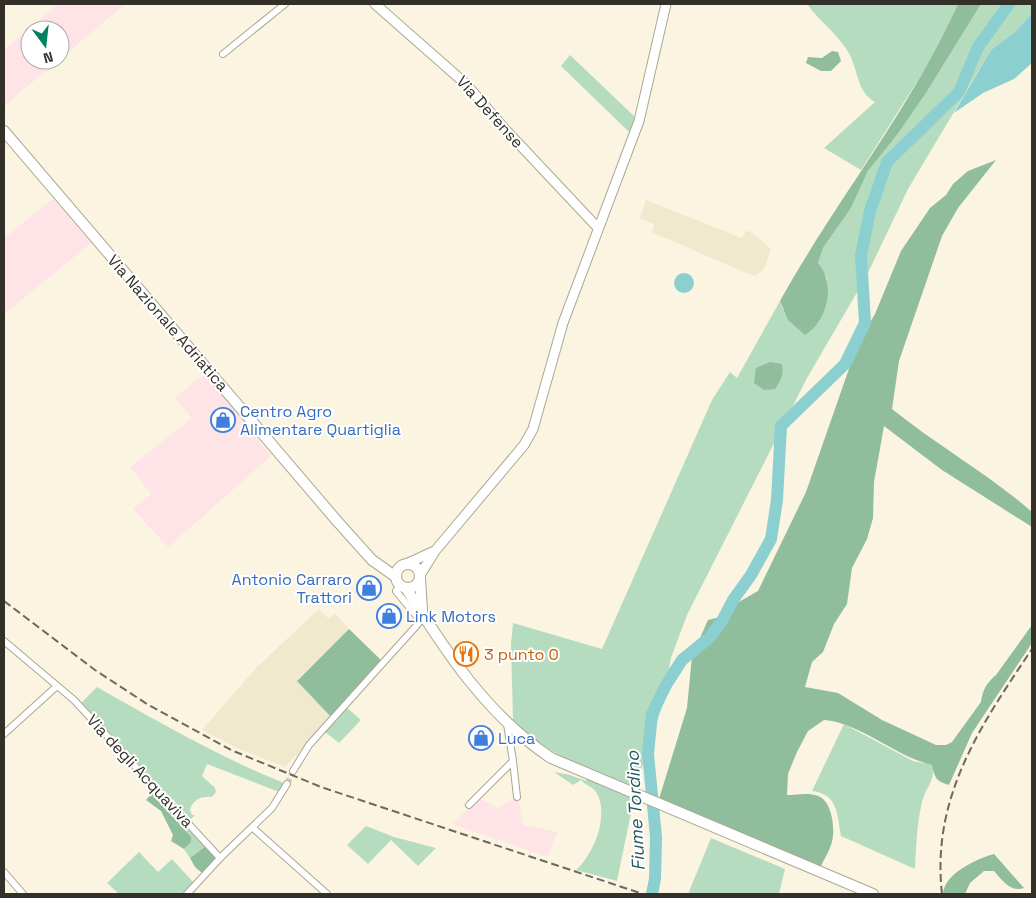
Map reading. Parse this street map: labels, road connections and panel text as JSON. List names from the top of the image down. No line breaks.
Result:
{"streets":{"main road":["Via Defense","Via Nazionale Adriatica"],"street":["Via degli Acquaviva"]},"water":["Fiume Tordino"],"places":{"shop":["Centro Agro Alimentare Quartiglia","Antonio Carraro Trattori","Link Motors","Luca"],"restaurant":["3 punto 0"]},"north":"bottom"}
